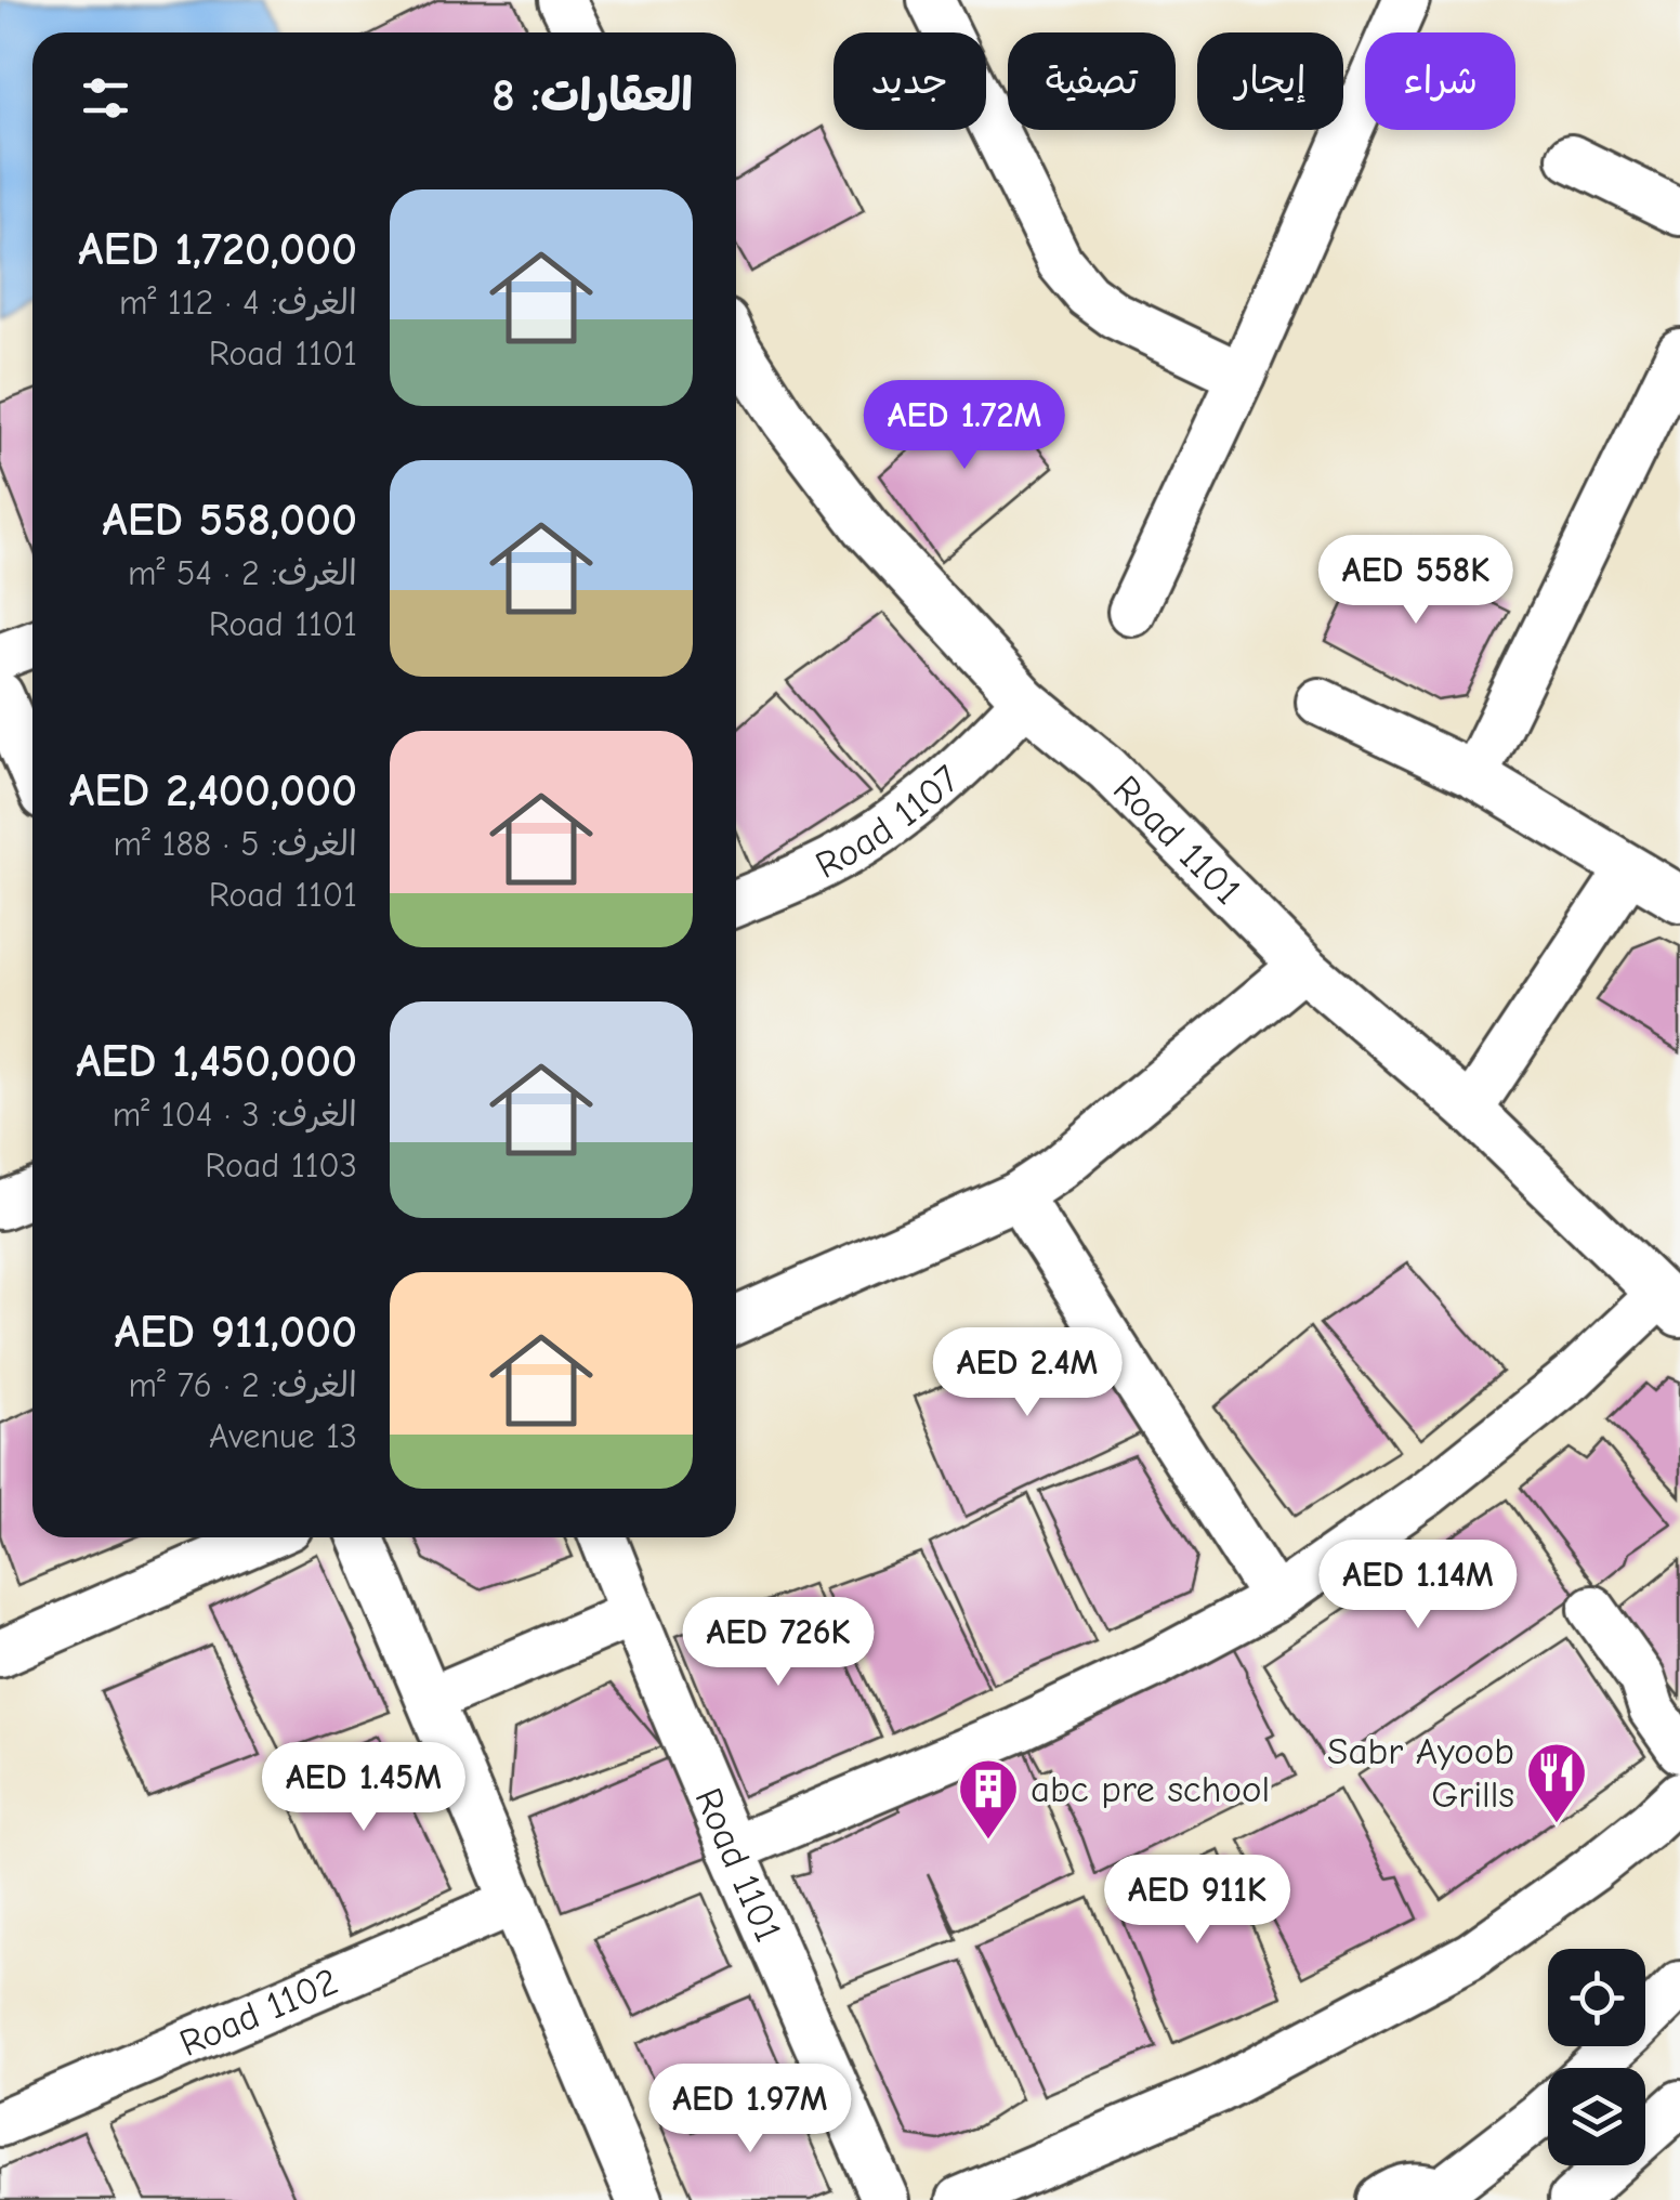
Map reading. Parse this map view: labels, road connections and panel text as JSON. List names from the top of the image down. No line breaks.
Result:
{"streets":{"street":["Road 1107","Road 1101","Road 1102"]},"crossings":[["Road 1107","Road 1101"]],"places":{"restaurant":["Sabr Ayoob Grills"],"building":["abc pre school"]},"page":{"chip":["شراء","إيجار","تصفية","جديد"],"heading":"العقارات: 8","list":[{"name":"AED 1,720,000","note":"الغرف: 4 · 112 m² · Road 1101"},{"name":"AED 558,000","note":"الغرف: 2 · 54 m² · Road 1101"},{"name":"AED 2,400,000","note":"الغرف: 5 · 188 m² · Road 1101"},{"name":"AED 1,450,000","note":"الغرف: 3 · 104 m² · Road 1103"},{"name":"AED 911,000","note":"الغرف: 2 · 76 m² · Avenue 13"}],"price":["AED 1.72M","AED 558K","AED 2.4M","AED 1.14M","AED 726K","AED 1.45M","AED 911K","AED 1.97M"]}}
